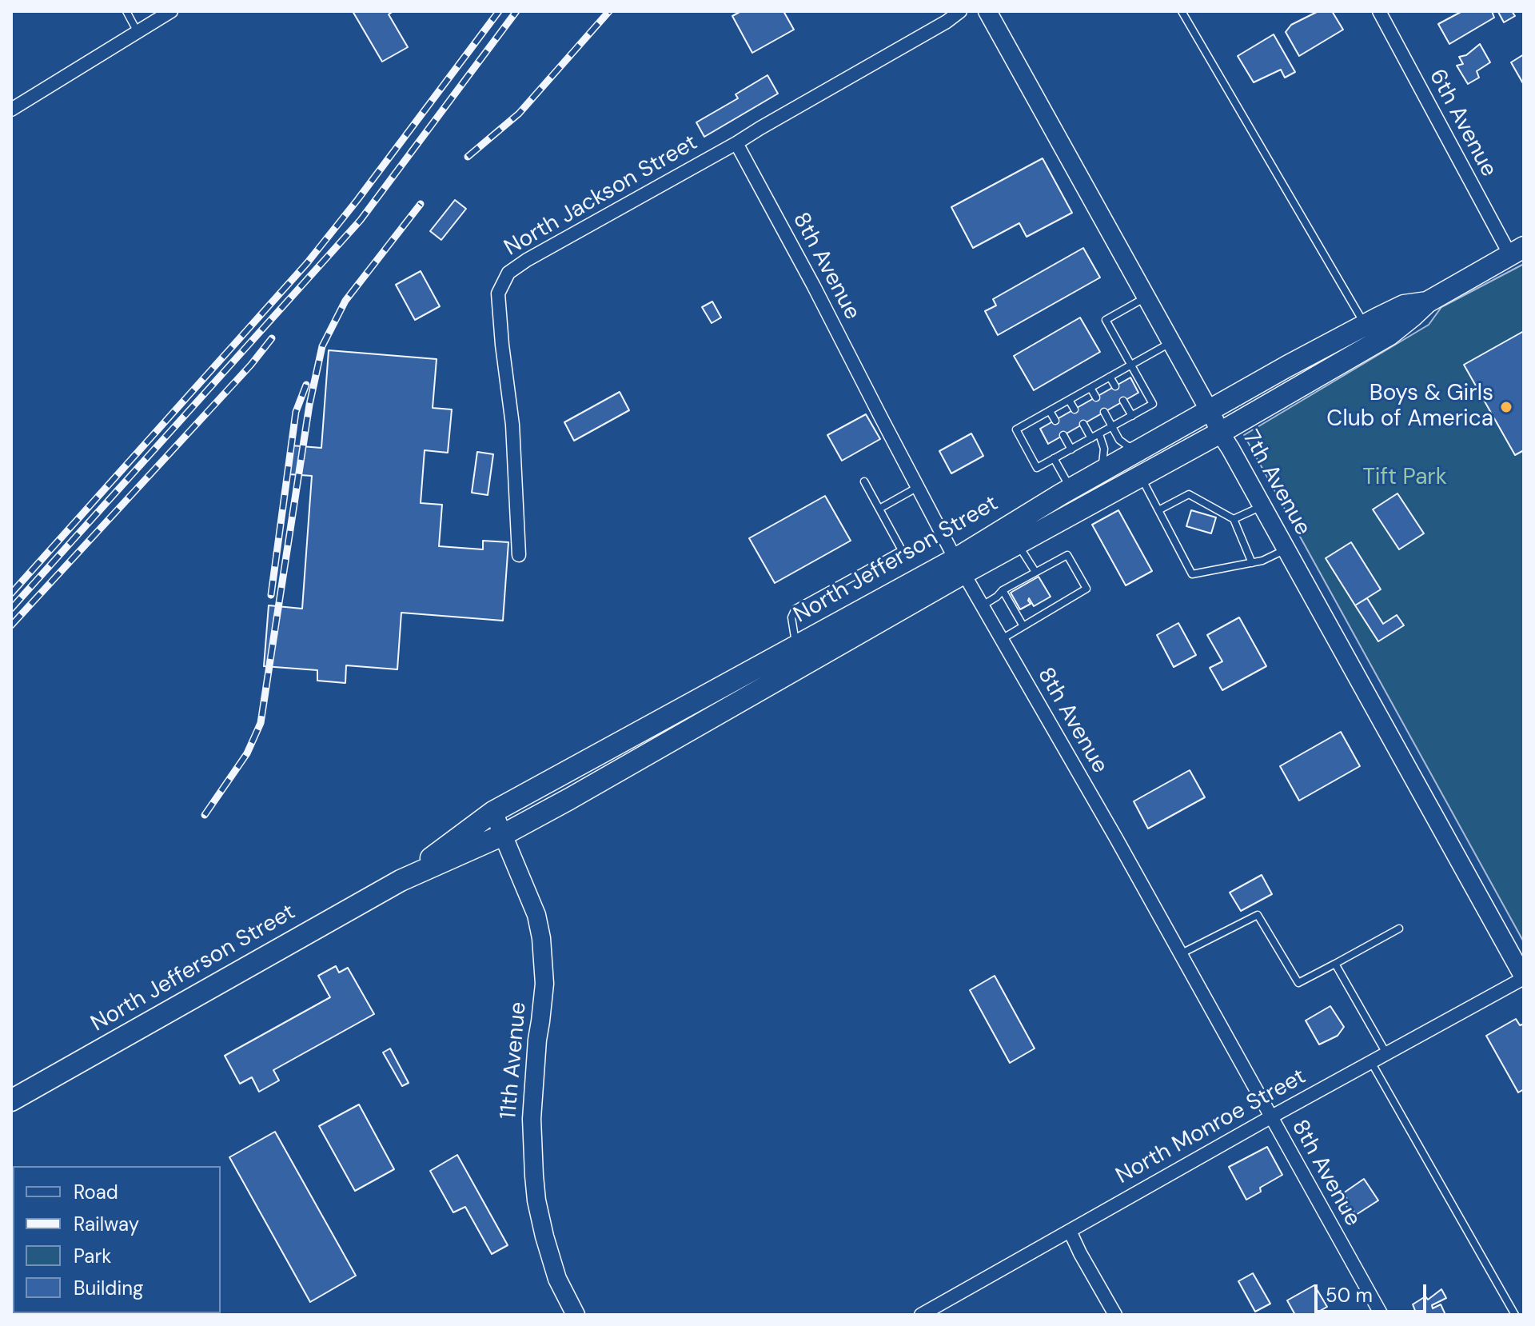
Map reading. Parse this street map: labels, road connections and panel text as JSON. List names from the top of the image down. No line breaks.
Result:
{"streets":{"main road":["North Jefferson Street"],"street":["6th Avenue","North Jackson Street","8th Avenue","7th Avenue","11th Avenue","North Monroe Street"]},"crossings":[["6th Avenue","North Jefferson Street"],["North Jackson Street","8th Avenue"],["8th Avenue","North Jefferson Street"],["8th Avenue","North Monroe Street"],["7th Avenue","North Jefferson Street"],["7th Avenue","North Monroe Street"],["North Jefferson Street","11th Avenue"]],"parks":["Tift Park"],"places":["Boys & Girls Club of America"],"legend":["Road","Railway","Park","Building"],"scale_bar":"50 m"}
